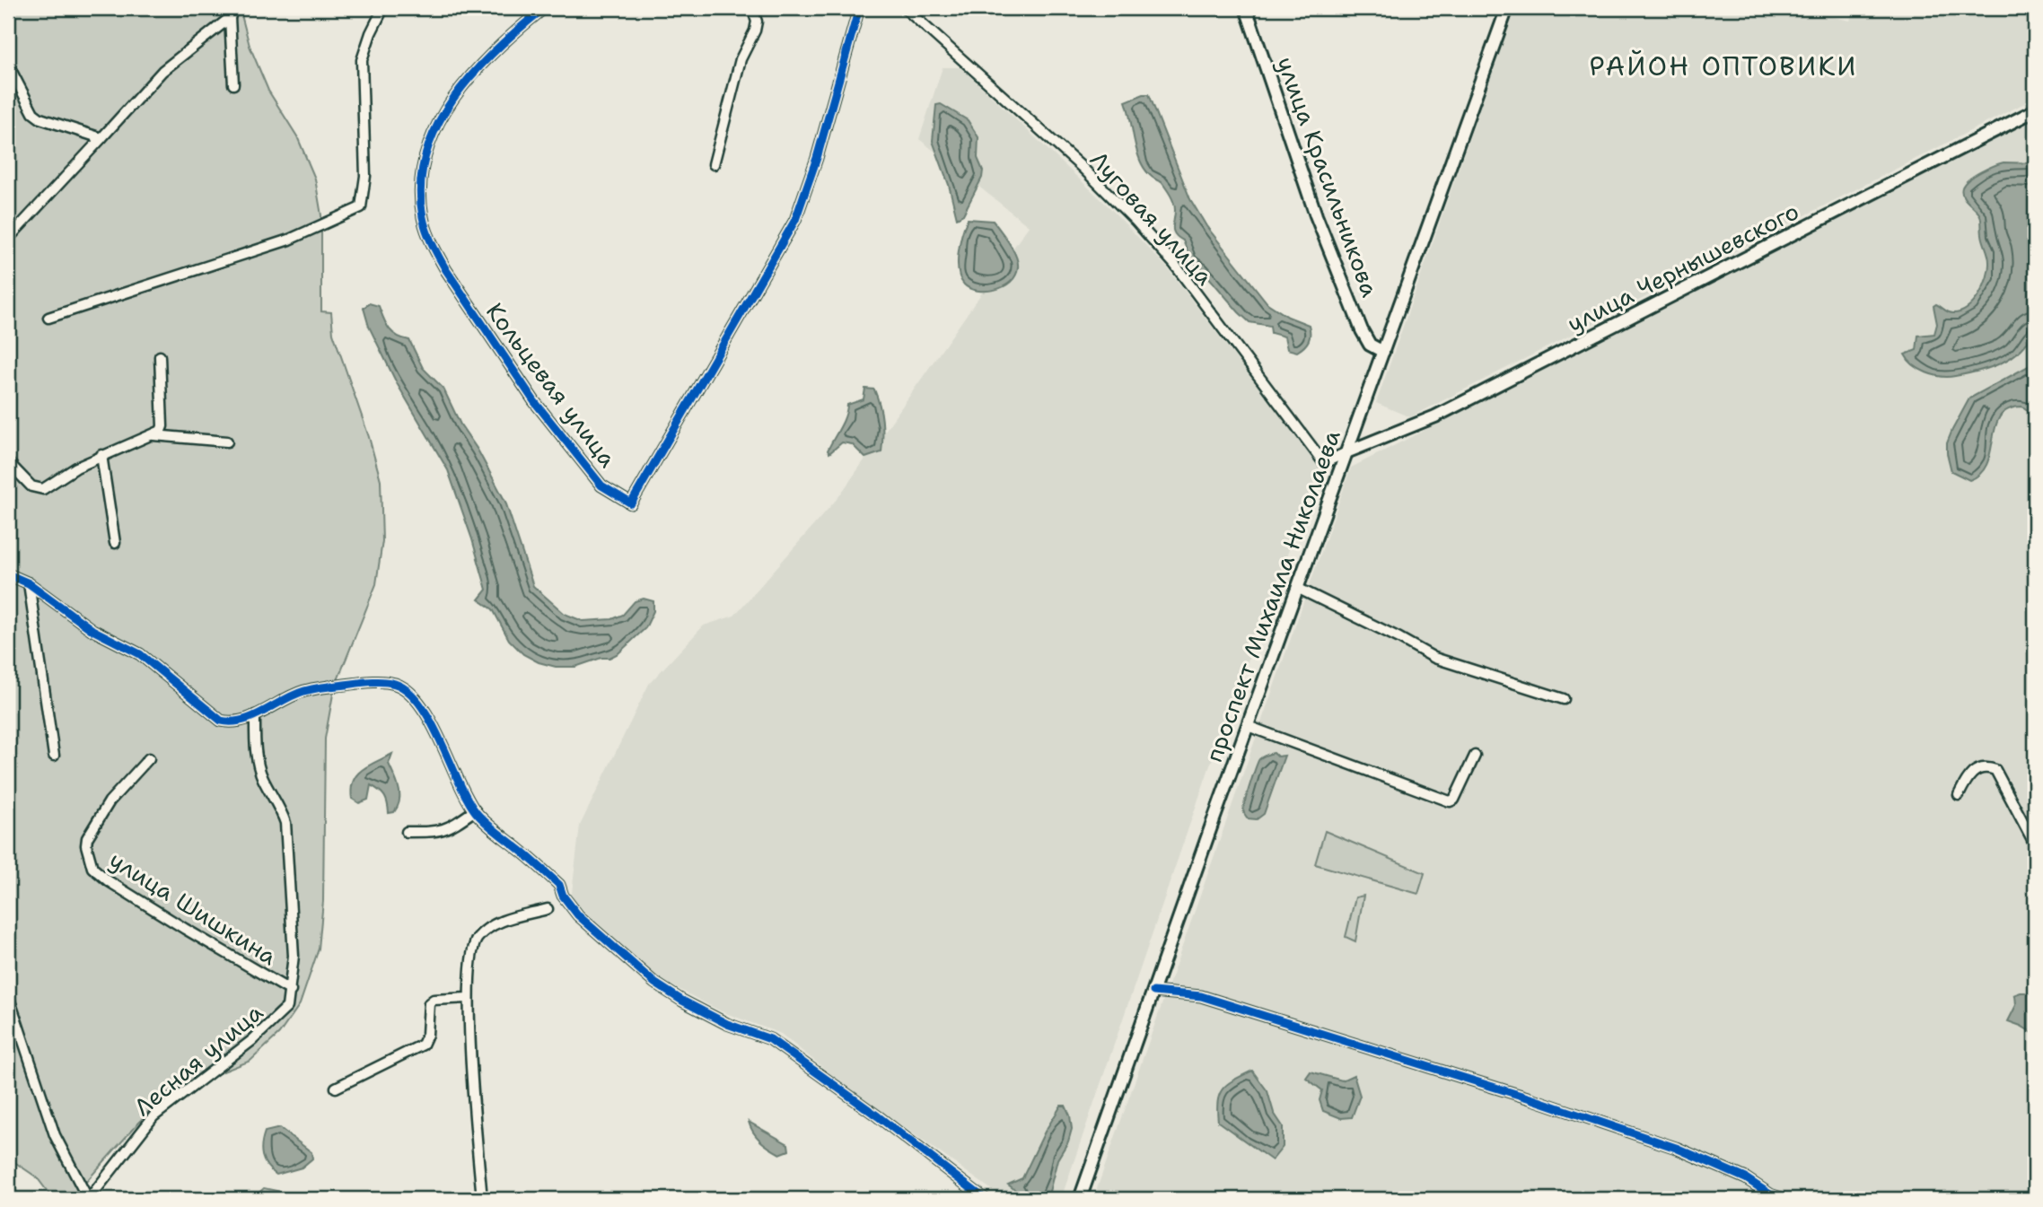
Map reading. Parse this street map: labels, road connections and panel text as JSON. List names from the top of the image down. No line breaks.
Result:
{"streets":{"main road":["улица Красильникова","улица Чернышевского","проспект Михаила Николаева"],"street":["Луговая улица","Кольцевая улица","улица Шишкина","Лесная улица"]},"crossings":[["улица Красильникова","проспект Михаила Николаева"],["Луговая улица","улица Чернышевского"],["Луговая улица","проспект Михаила Николаева"],["улица Чернышевского","проспект Михаила Николаева"],["улица Шишкина","Лесная улица"]],"districts":["РАЙОН ОПТОВИКИ"]}
